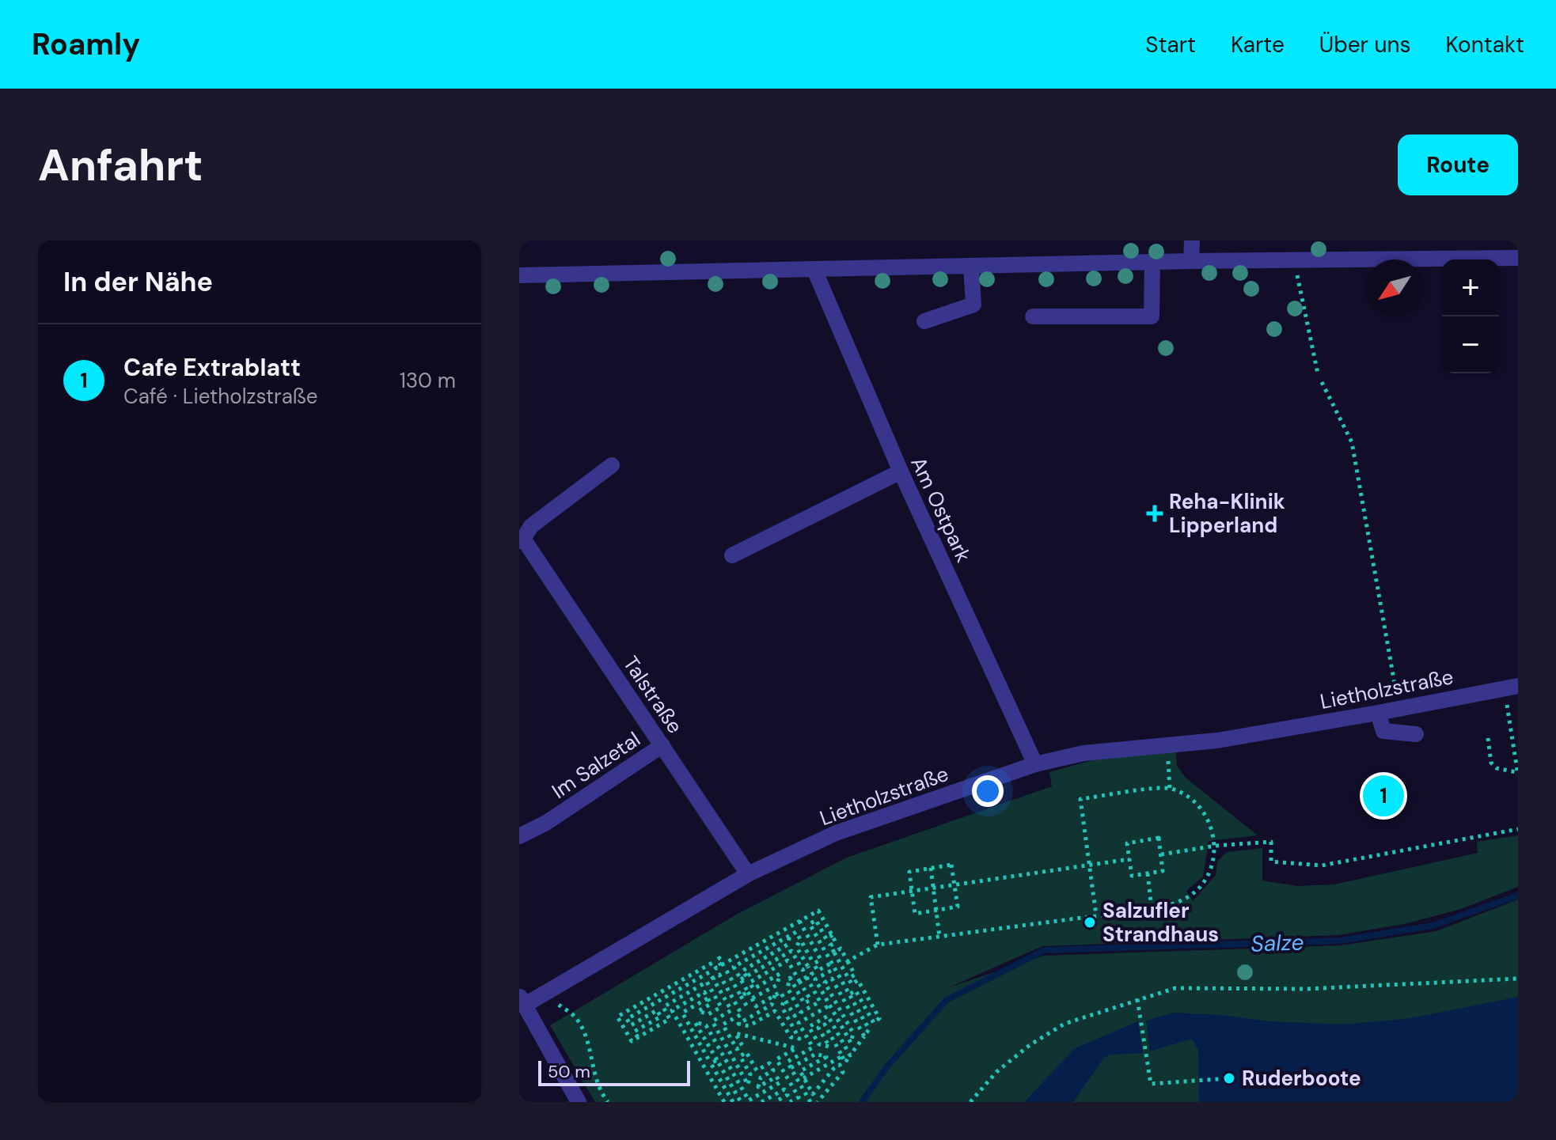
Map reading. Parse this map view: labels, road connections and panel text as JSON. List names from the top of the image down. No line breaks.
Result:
{"streets":{"street":["Am Ostpark","Lietholzstraße","Talstraße","Im Salzetal"]},"crossings":[["Am Ostpark","Lietholzstraße"],["Lietholzstraße","Talstraße"],["Talstraße","Im Salzetal"]],"water":["Salze"],"places":{"health":["Reha-Klinik Lipperland"],"other":["Salzufler Strandhaus","Ruderboote"]},"scale_bar":"50 m","north":"bottom left","page":{"header":"Roamly","nav":["Start","Karte","Über uns","Kontakt"],"buttons":"Route","title":"Anfahrt","heading":"In der Nähe","map_buttons":["+","−"],"list":[{"mark":"1","name":"Cafe Extrablatt","note":"Café · Lietholzstraße","value":"130 m"}],"pins":"1","scale":"50 m"}}
